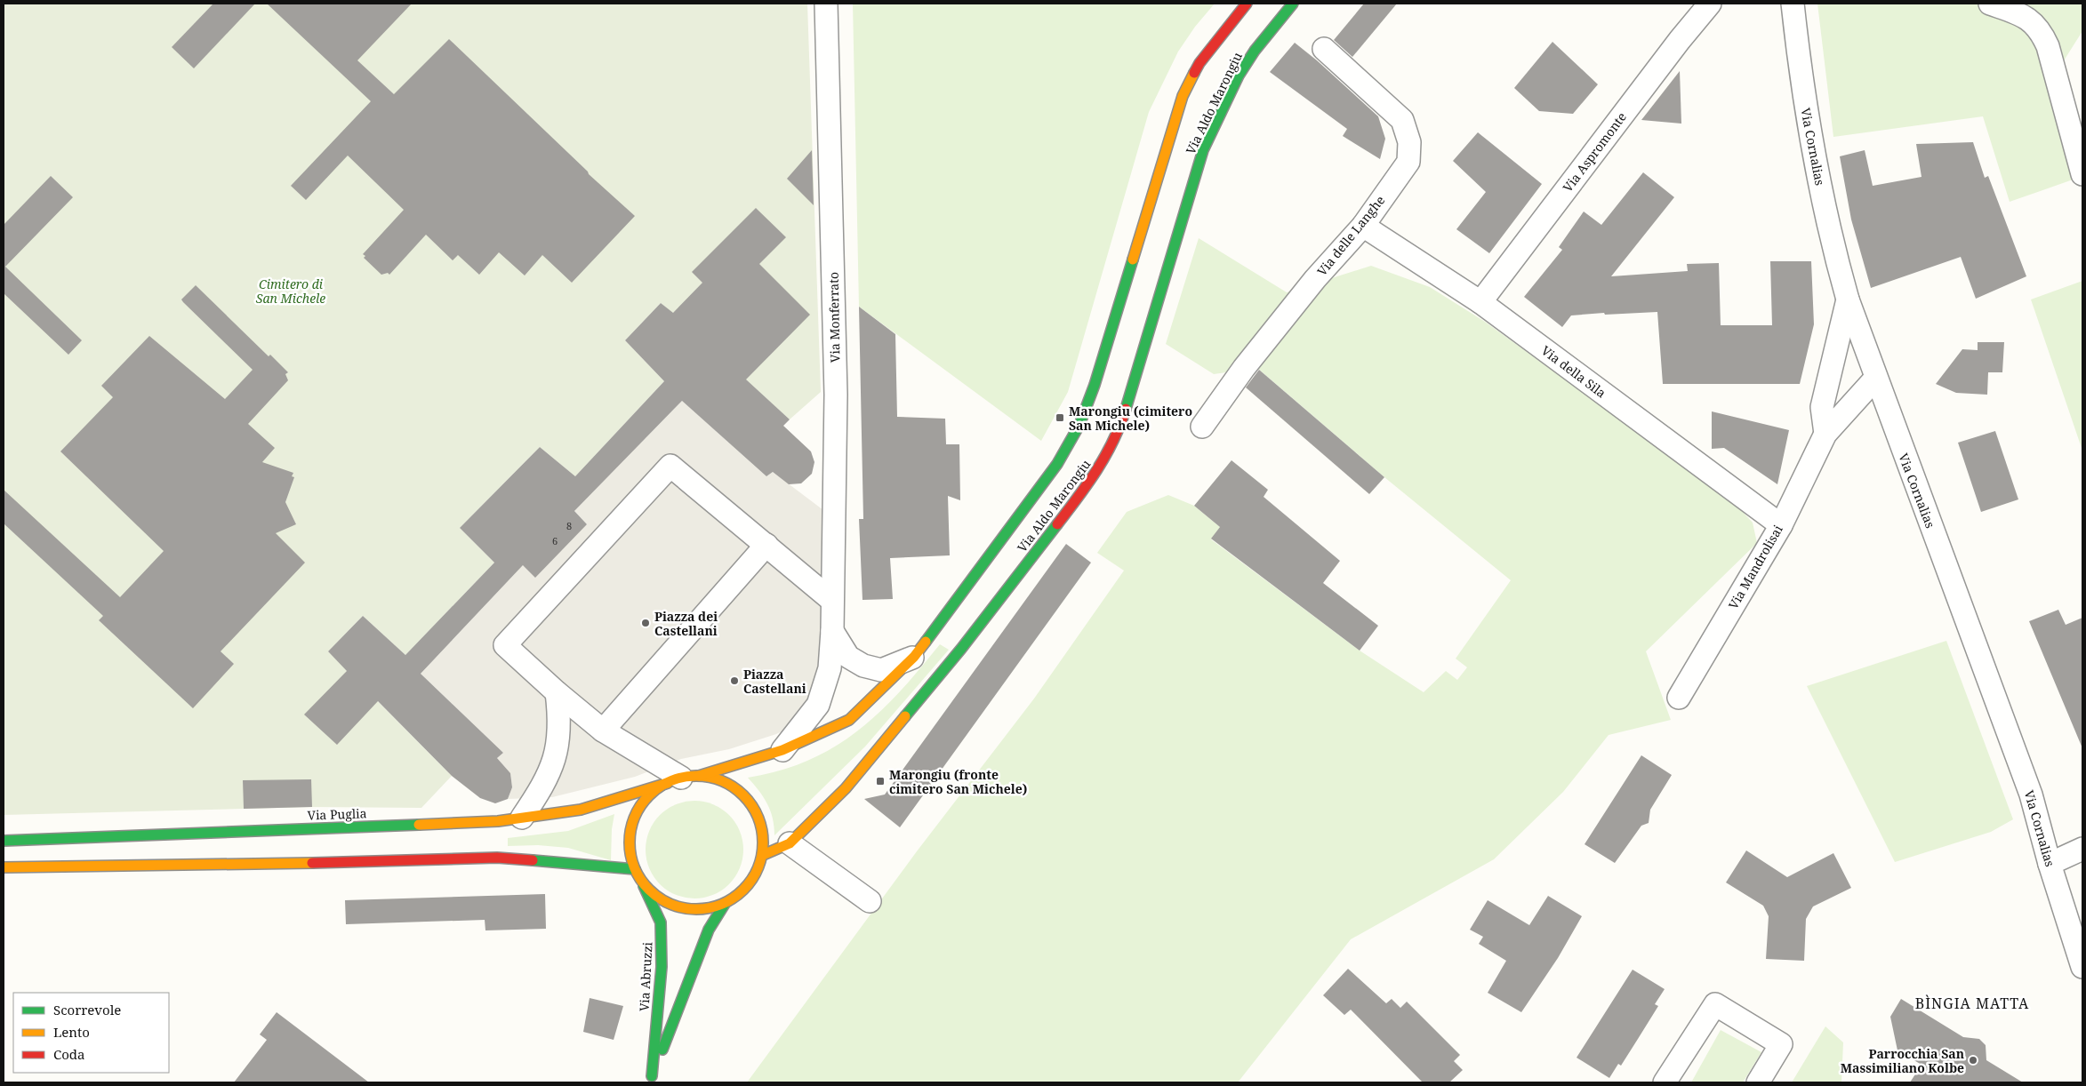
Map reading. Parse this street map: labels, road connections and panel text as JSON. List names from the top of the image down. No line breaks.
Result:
{"streets":{"street":["Via Aldo Marongiu","Via Cornalias","Via Aspromonte","Via delle Langhe","Via Monferrato","Via della Sila","Via Mandrolisai","Via Puglia","Via Abruzzi"]},"crossings":[["Via Aldo Marongiu","Via Monferrato"],["Via Aldo Marongiu","Via Puglia"],["Via Aldo Marongiu","Via Abruzzi"],["Via Cornalias","Via Mandrolisai"],["Via Aspromonte","Via della Sila"],["Via delle Langhe","Via della Sila"],["Via della Sila","Via Mandrolisai"],["Via Puglia","Via Abruzzi"]],"districts":["BÌNGIA MATTA"],"parks":["Cimitero di San Michele"],"places":{"transit":["Marongiu (cimitero San Michele)","Marongiu (fronte cimitero San Michele)"],"other":["Piazza dei Castellani","Piazza Castellani","Parrocchia San Massimiliano Kolbe"]},"house_numbers":["8","6"],"legend":["Scorrevole","Lento","Coda"]}
